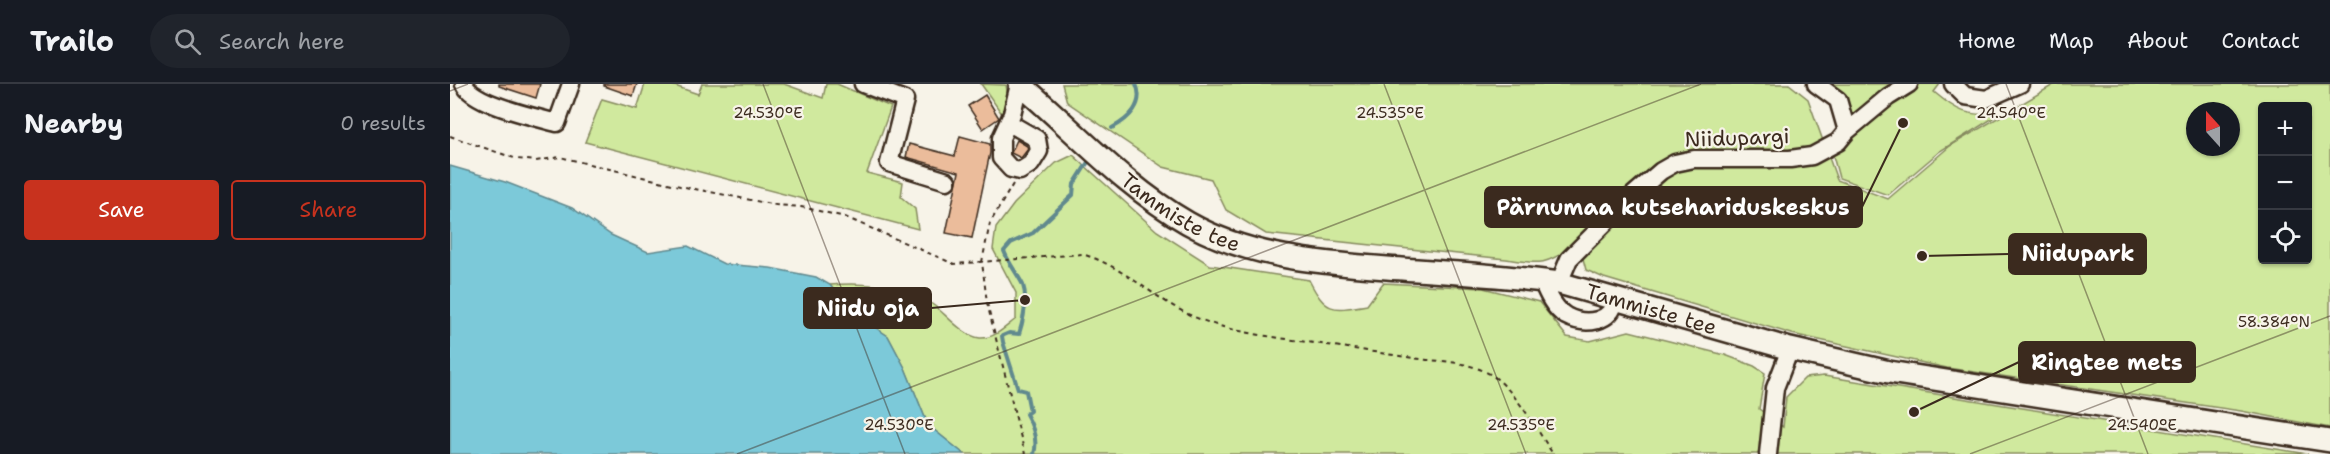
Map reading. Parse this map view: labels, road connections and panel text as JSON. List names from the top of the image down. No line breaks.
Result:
{"streets":{"main road":["Tammiste tee"],"street":["Niidupargi"]},"crossings":[["Niidupargi","Tammiste tee"]],"places":["Pärnumaa kutsehariduskeskus","Niidupark","Niidu oja","Ringtee mets"],"north":"top","page":{"header":"Trailo","search":"Search here","nav":["Home","Map","About","Contact"],"heading":["Nearby","0 results"],"map_buttons":["+","−"],"buttons":["Save","Share"]},"coordinates":["24.540°E","24.530°E","24.535°E","58.384°N"]}
